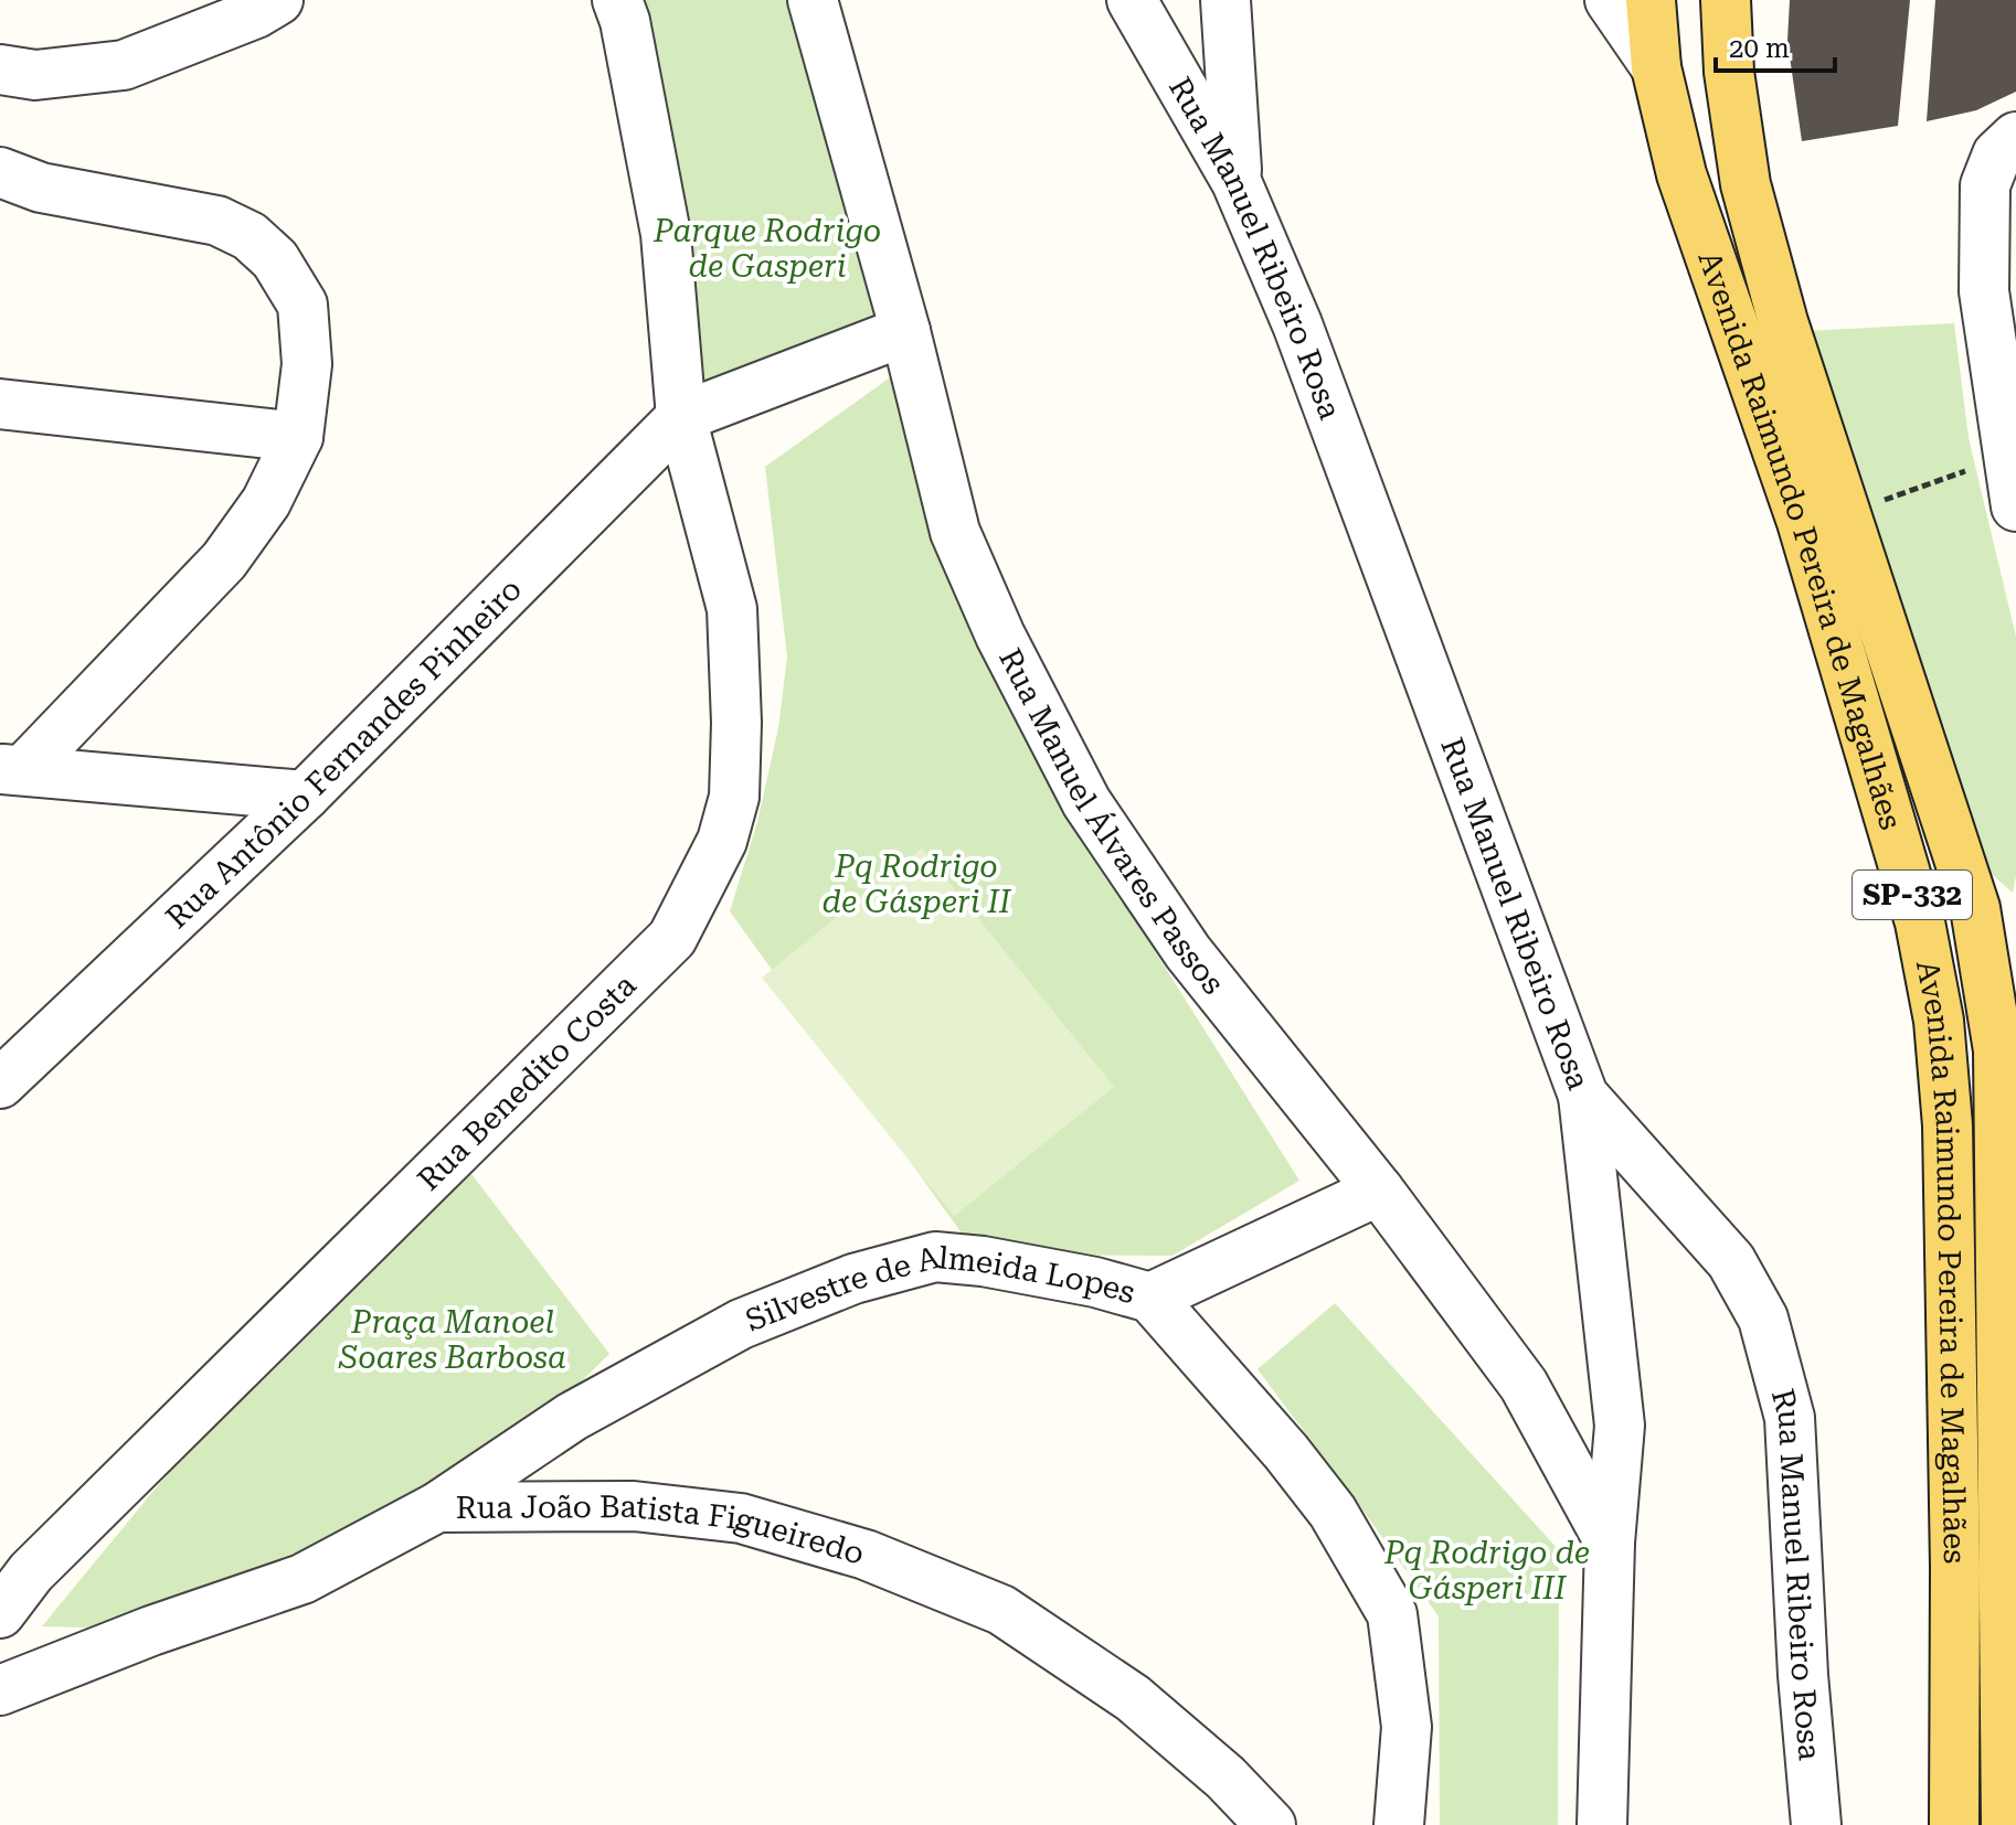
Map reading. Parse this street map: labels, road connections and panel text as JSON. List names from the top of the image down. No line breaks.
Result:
{"streets":{"main road":["Avenida Raimundo Pereira de Magalhães","SP-332"],"street":["Rua Manuel Ribeiro Rosa","Rua Antônio Fernandes Pinheiro","Rua Manuel Álvares Passos","Rua Benedito Costa","Silvestre de Almeida Lopes","Rua João Batista Figueiredo"]},"crossings":[["Rua Antônio Fernandes Pinheiro","Rua Manuel Álvares Passos"],["Rua Antônio Fernandes Pinheiro","Rua Benedito Costa"],["Silvestre de Almeida Lopes","Rua João Batista Figueiredo"]],"parks":["Parque Rodrigo de Gasperi","Pq Rodrigo de Gásperi II","Praça Manoel Soares Barbosa","Pq Rodrigo de Gásperi III"],"scale_bar":"20 m"}
